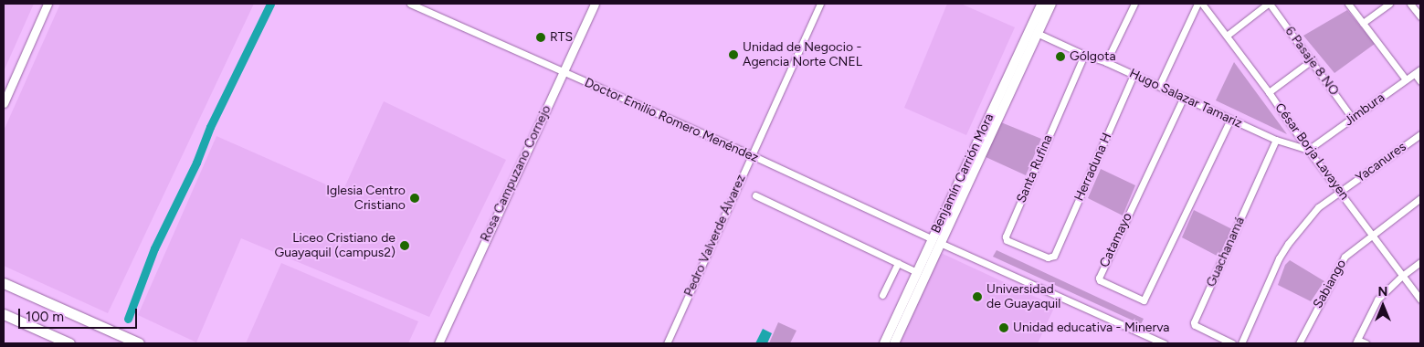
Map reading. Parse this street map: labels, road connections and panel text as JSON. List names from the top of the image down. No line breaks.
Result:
{"streets":{"main road":["Benjamín Carrión Mora"],"street":["6 Pasaje 8 NO","Hugo Salazar Tamariz","Jimbura","Doctor Emilio Romero Menéndez","César Borja Lavayen","Yacanures","Herraduna H","Santa Rufina","Rosa Campuzano Cornejo","Pedro Valverde Álvarez","Catamayo","Guachanamá","Sabiango"]},"crossings":[["6 Pasaje 8 NO","Jimbura"],["Hugo Salazar Tamariz","Jimbura"],["Hugo Salazar Tamariz","César Borja Lavayen"],["Hugo Salazar Tamariz","Herraduna H"],["Hugo Salazar Tamariz","Santa Rufina"],["Hugo Salazar Tamariz","Benjamín Carrión Mora"],["Hugo Salazar Tamariz","Catamayo"],["Hugo Salazar Tamariz","Guachanamá"],["Jimbura","César Borja Lavayen"],["Doctor Emilio Romero Menéndez","Rosa Campuzano Cornejo"],["Doctor Emilio Romero Menéndez","Benjamín Carrión Mora"],["Doctor Emilio Romero Menéndez","Pedro Valverde Álvarez"],["César Borja Lavayen","Yacanures"],["César Borja Lavayen","Sabiango"],["Herraduna H","Santa Rufina"]],"places":["RTS","Unidad de Negocio - Agencia Norte CNEL","Gólgota","Iglesia Centro Cristiano","Liceo Cristiano de Guayaquil (campus2)","Universidad de Guayaquil","Unidad educativa - Minerva"],"scale_bar":"100 m","north":"top"}
